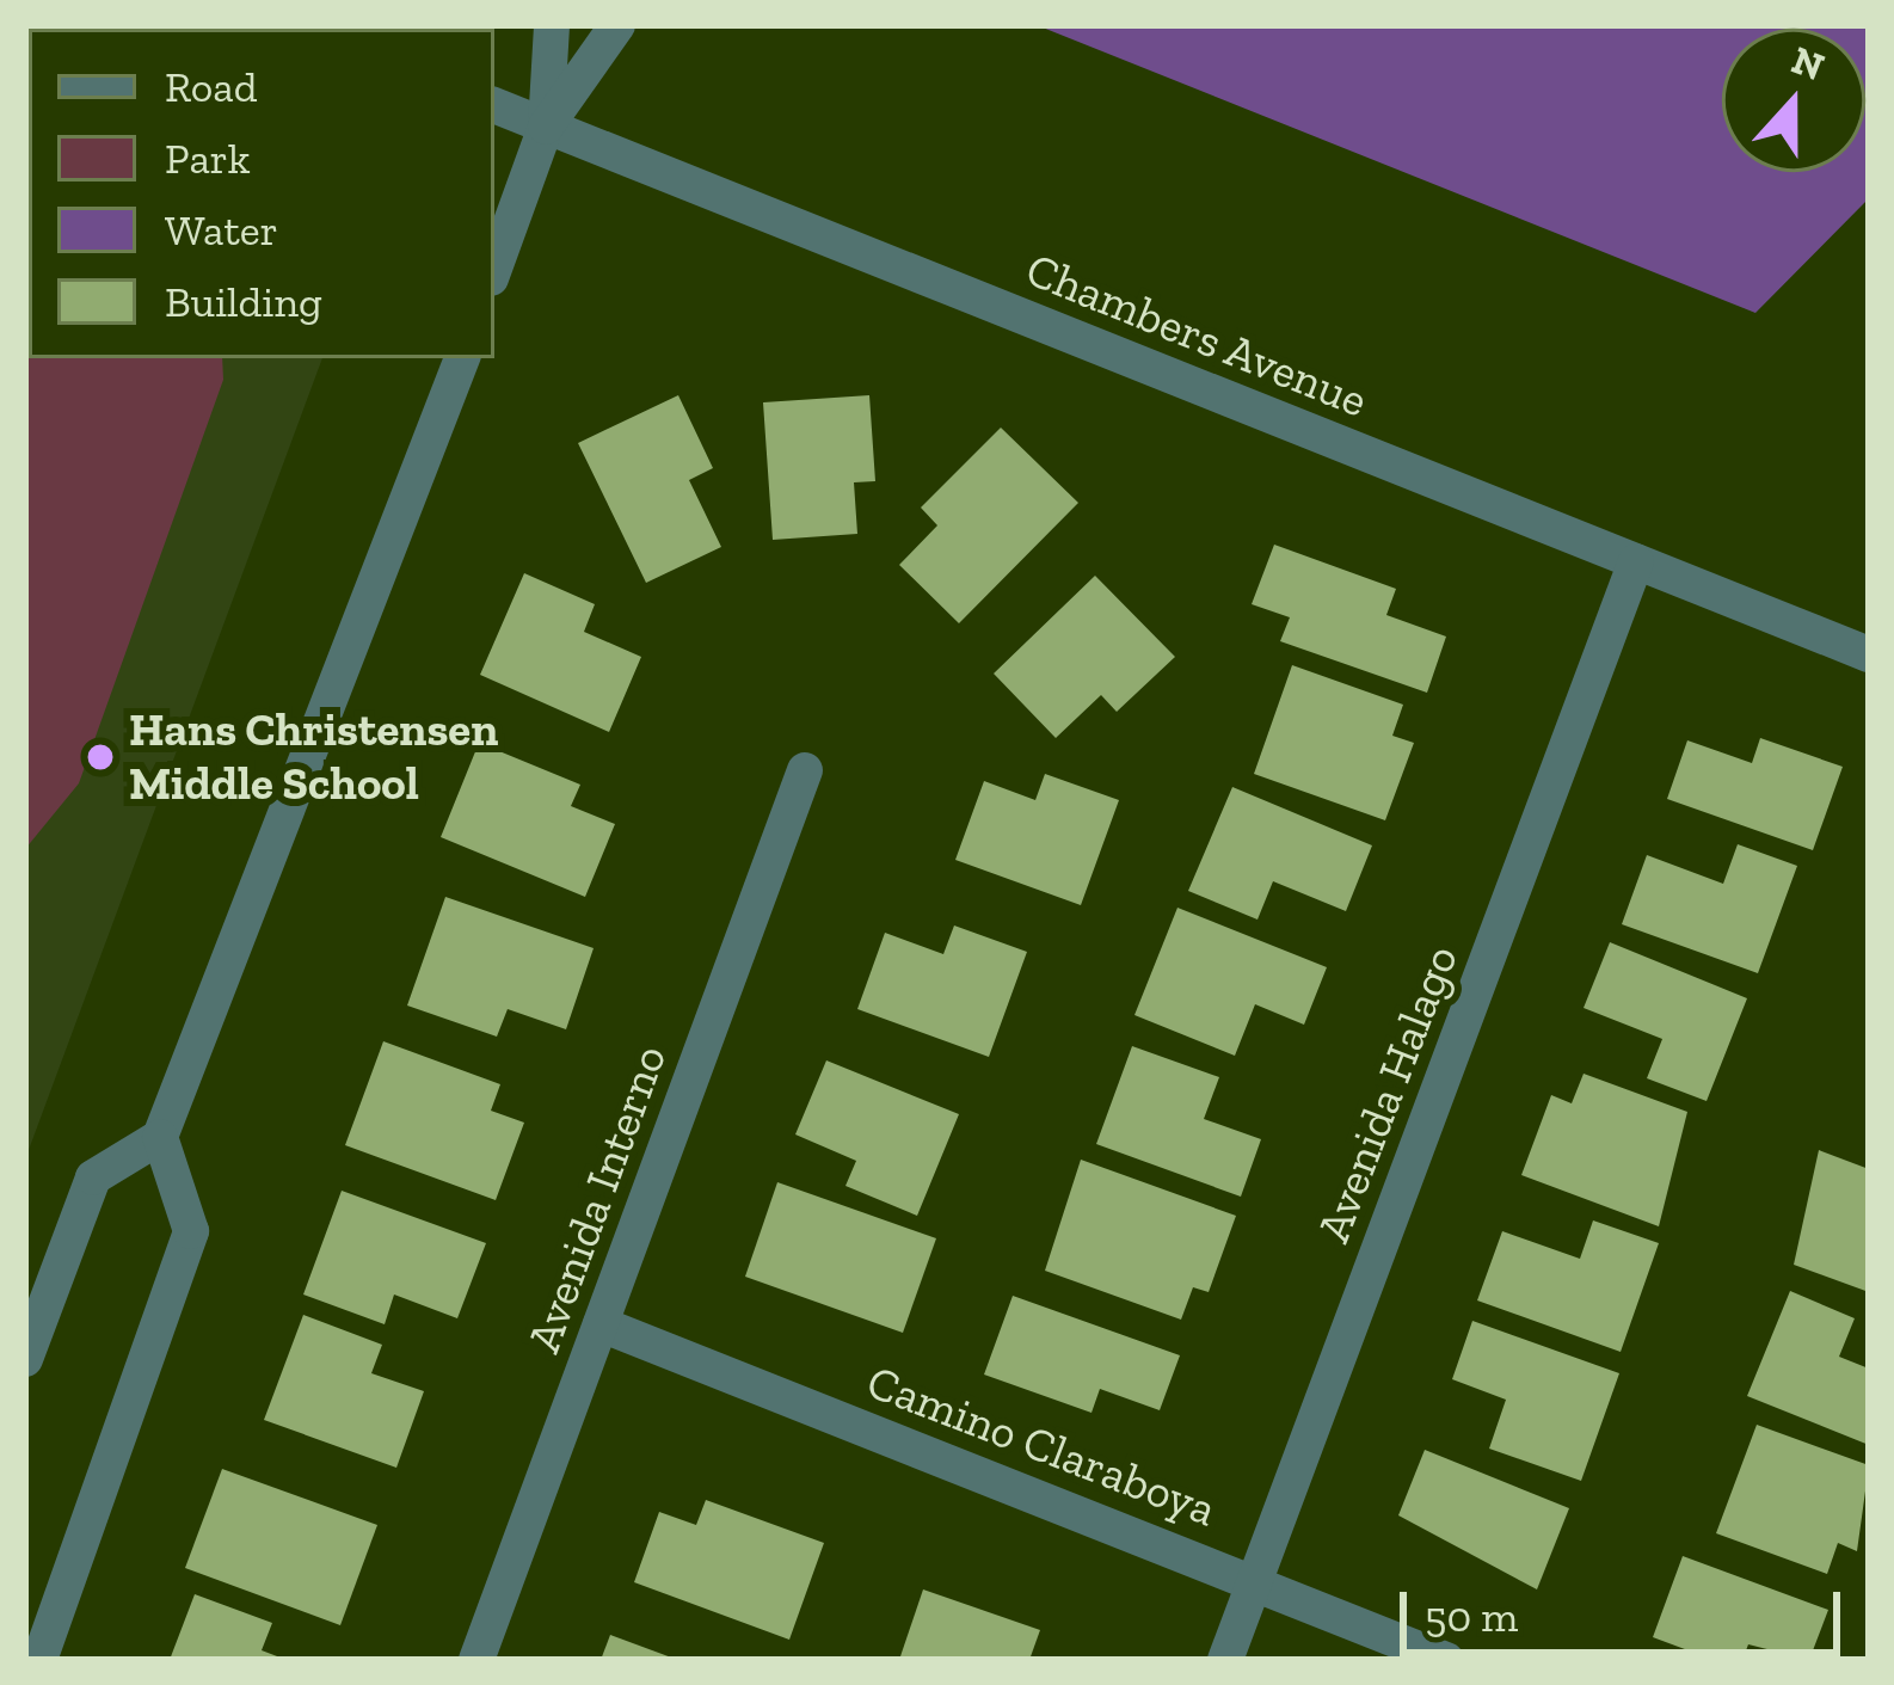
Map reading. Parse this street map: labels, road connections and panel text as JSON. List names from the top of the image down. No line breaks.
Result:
{"streets":{"street":["Chambers Avenue","Avenida Halago","Avenida Interno","Camino Claraboya"]},"crossings":[["Chambers Avenue","Avenida Halago"],["Avenida Halago","Camino Claraboya"],["Avenida Interno","Camino Claraboya"]],"places":["Hans Christensen Middle School"],"legend":["Road","Park","Water","Building"],"scale_bar":"50 m","north":"top"}
